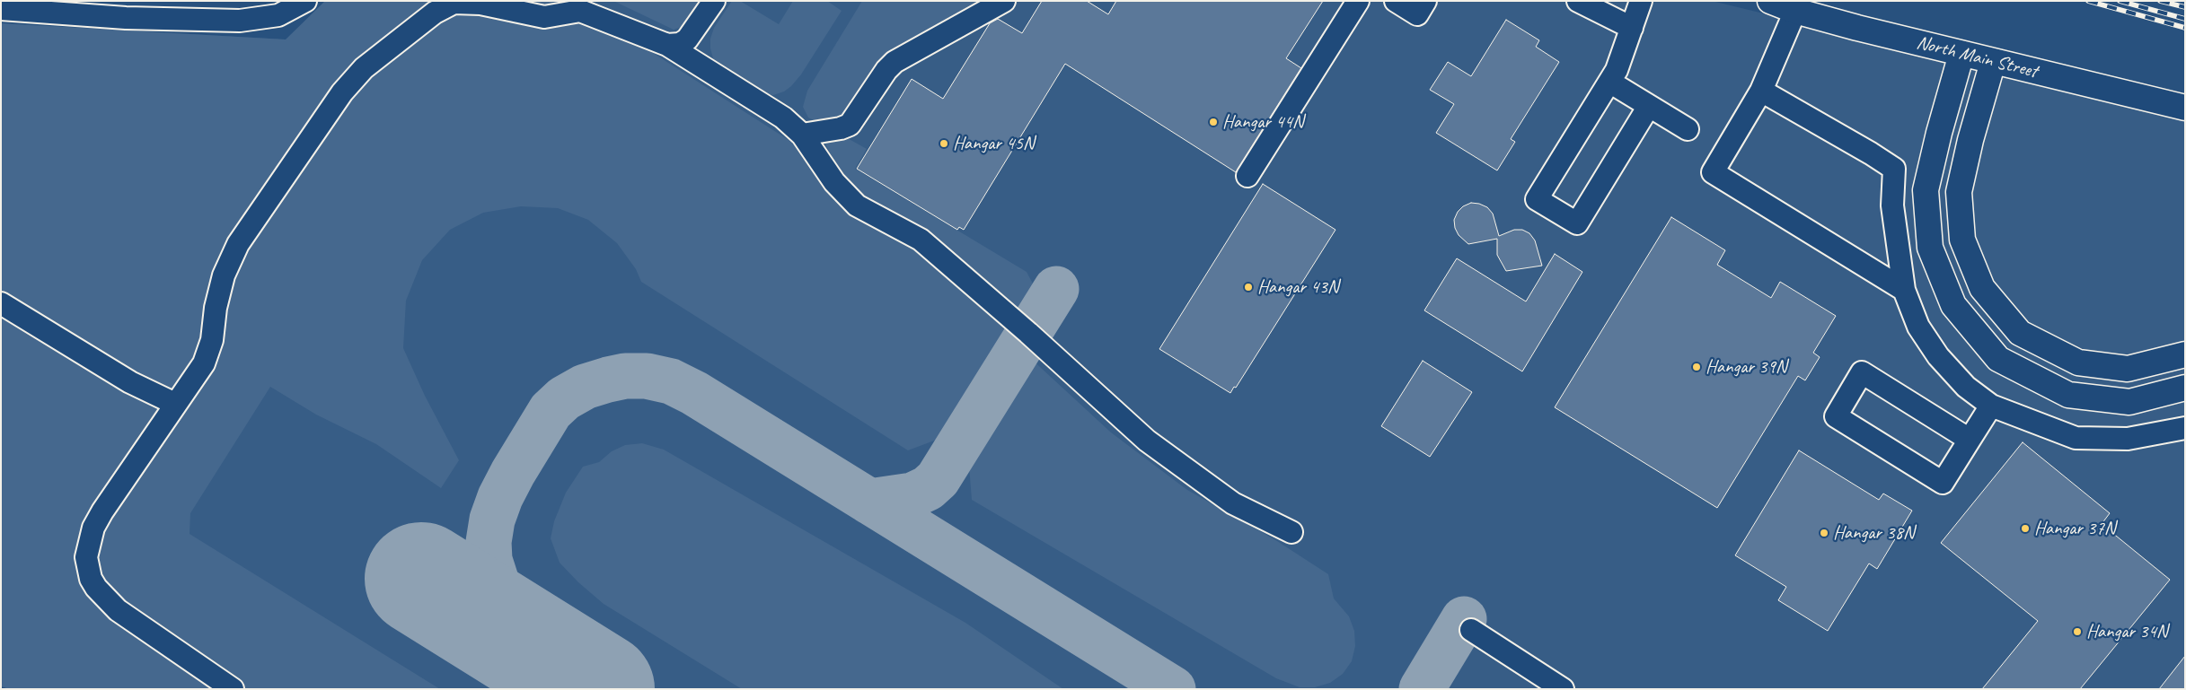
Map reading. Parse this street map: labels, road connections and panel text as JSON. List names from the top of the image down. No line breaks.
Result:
{"streets":{"main road":["North Main Street"]},"places":["Hangar 44N","Hangar 45N","Hangar 43N","Hangar 39N","Hangar 37N","Hangar 38N","Hangar 34N"]}
